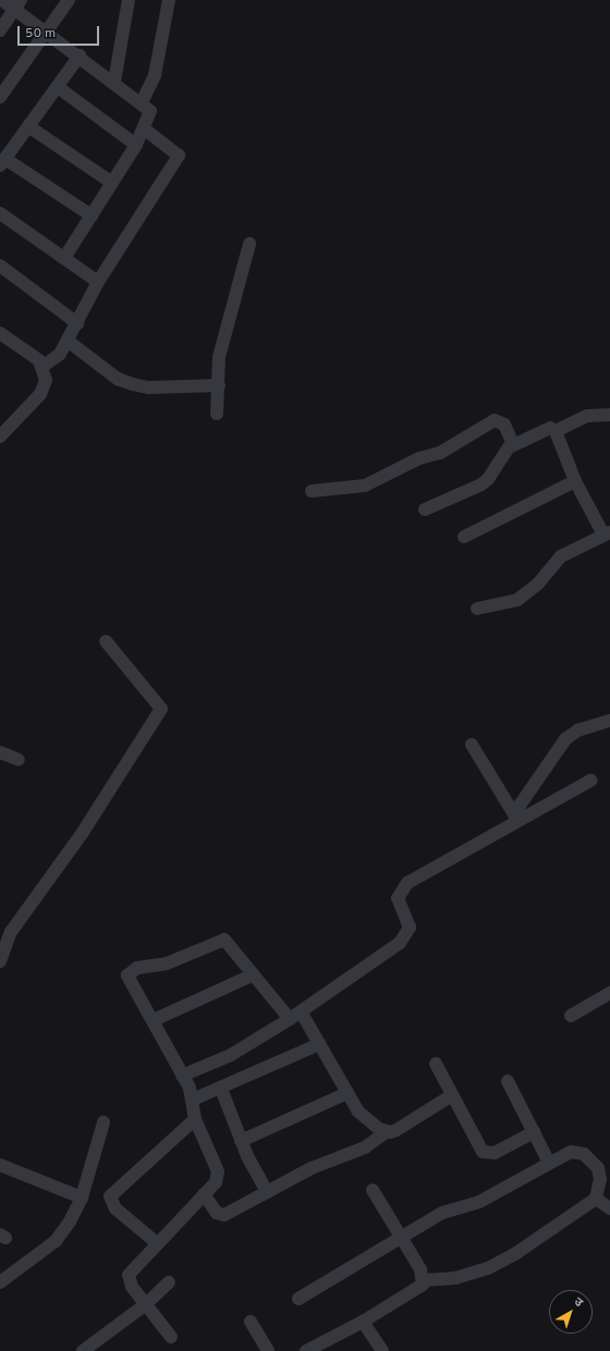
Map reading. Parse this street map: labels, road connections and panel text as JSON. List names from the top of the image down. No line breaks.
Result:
{"scale_bar":"50 m","north":"top right"}
